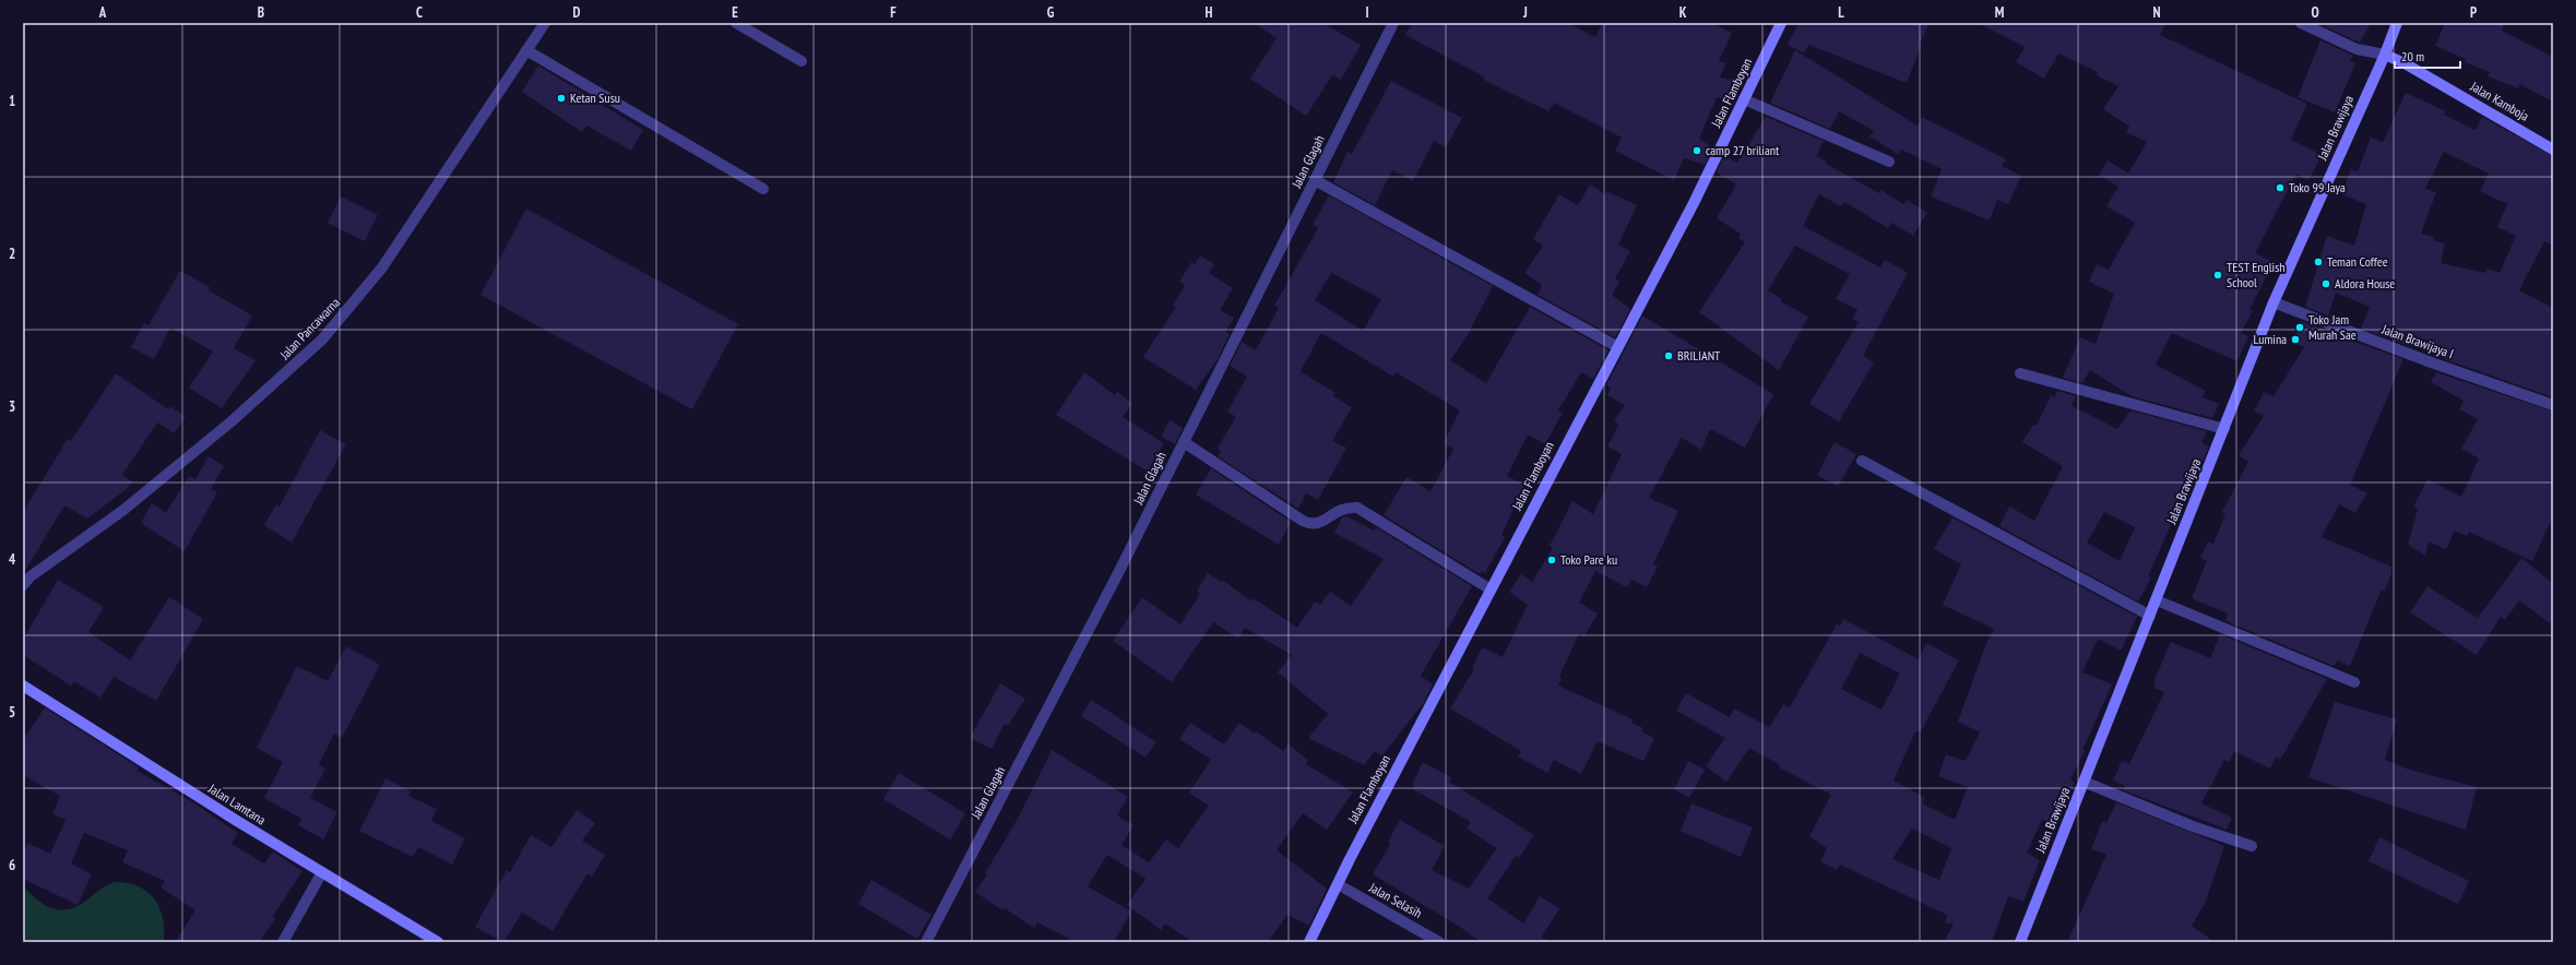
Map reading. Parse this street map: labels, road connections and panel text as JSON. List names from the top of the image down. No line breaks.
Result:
{"streets":{"street":["Jalan Flamboyan","Jalan Kamboja","Jalan Brawijaya","Jalan Glagah","Jalan Pancawarna","Jalan Brawijaya I","Jalan Lamtana","Jalan Selasih"]},"crossings":[["Jalan Flamboyan","Jalan Selasih"],["Jalan Kamboja","Jalan Brawijaya"],["Jalan Brawijaya","Jalan Brawijaya I"]],"places":["Ketan Susu","camp 27 briliant","Toko 99 Jaya","Teman Coffee","TEST English School","Aldora House","Toko Jam Murah Sae","Lumina","BRILIANT","Toko Pare ku"],"scale_bar":"20 m","grid":{"columns":["A","B","C","D","E","F","G","H","I","J","K","L","M","N","O","P"],"rows":["1","2","3","4","5","6"]}}
